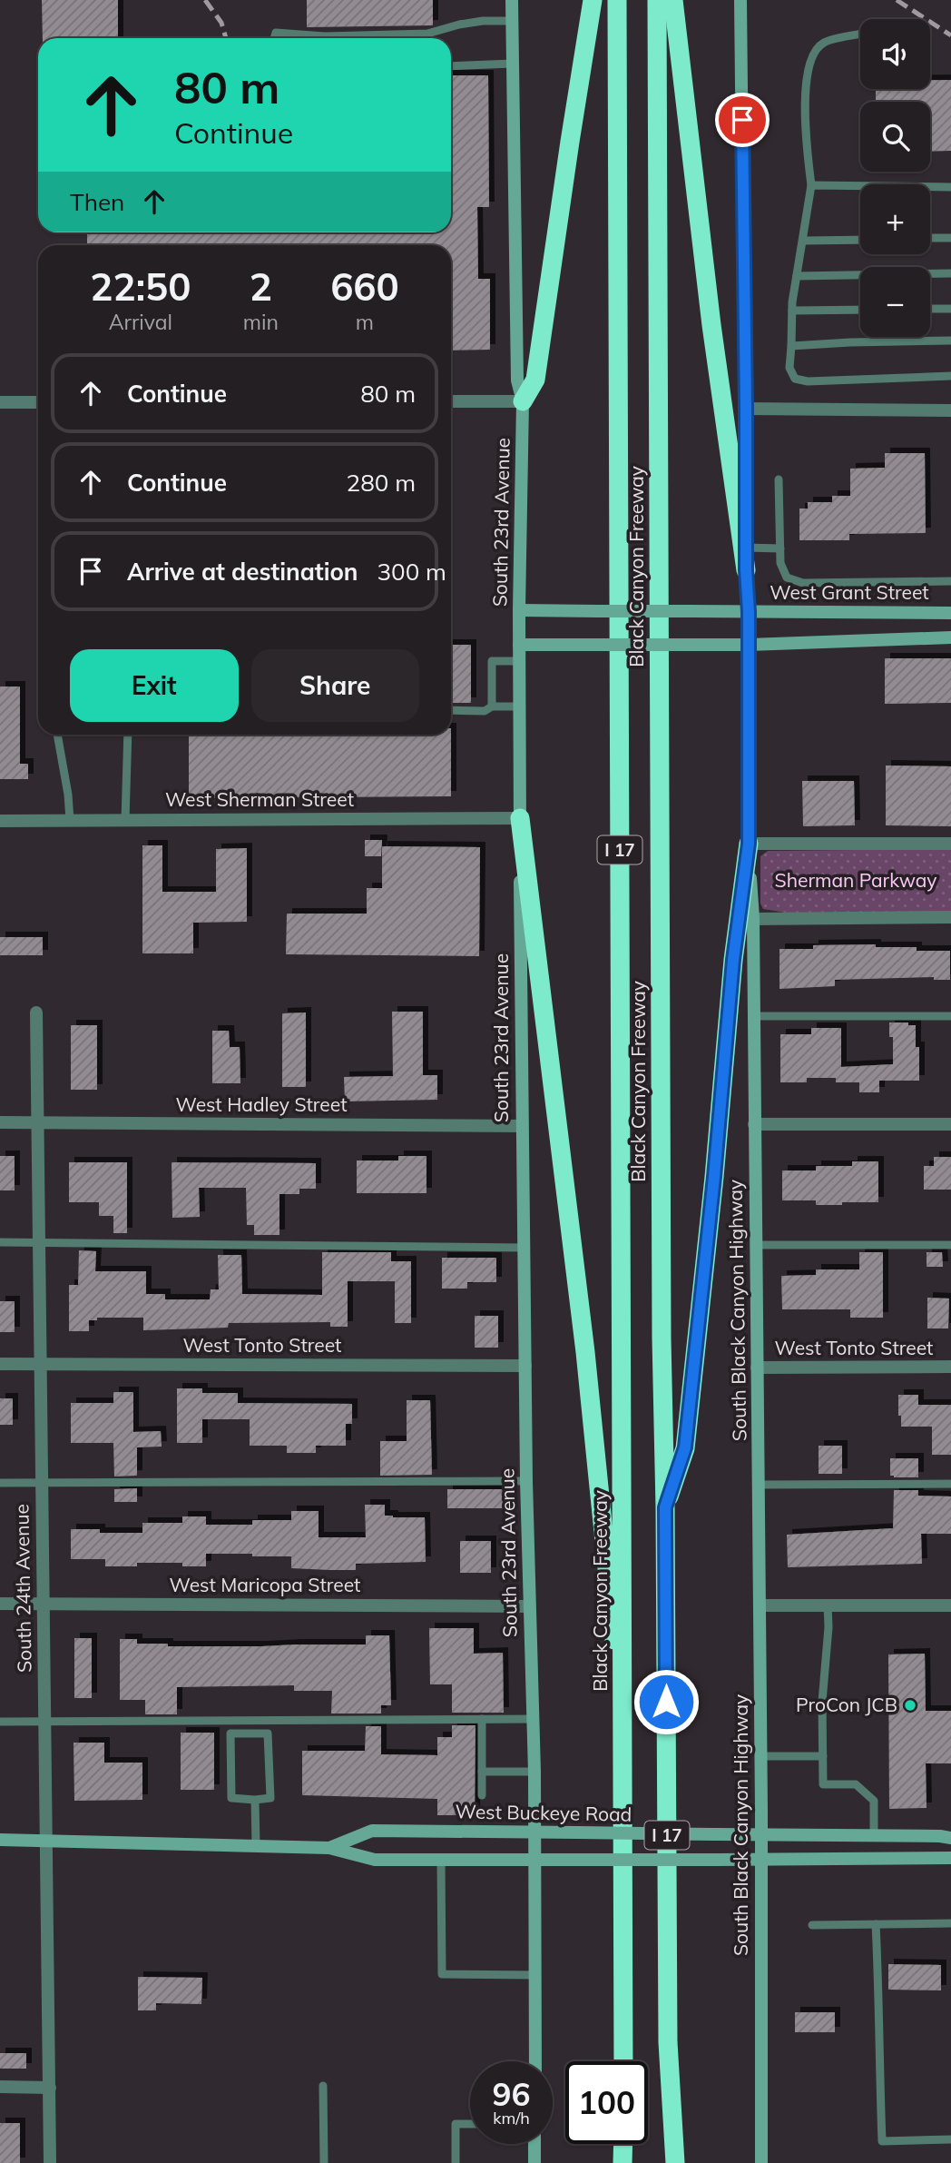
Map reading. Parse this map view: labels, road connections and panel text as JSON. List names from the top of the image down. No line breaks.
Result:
{"streets":{"highway":["Black Canyon Freeway","I 17"],"main road":["South 23rd Avenue","West Grant Street","South Black Canyon Highway","West Buckeye Road"],"street":["West Sherman Street","West Hadley Street","West Tonto Street","West Maricopa Street","South 24th Avenue"]},"crossings":[["South 23rd Avenue","West Grant Street"],["South 23rd Avenue","West Sherman Street"],["South 23rd Avenue","West Hadley Street"],["South 23rd Avenue","West Tonto Street"],["South 23rd Avenue","West Maricopa Street"],["South 23rd Avenue","West Buckeye Road"],["West Grant Street","South Black Canyon Highway"],["West Hadley Street","South 24th Avenue"],["South Black Canyon Highway","West Tonto Street"],["South Black Canyon Highway","West Buckeye Road"],["West Tonto Street","South 24th Avenue"],["West Maricopa Street","South 24th Avenue"],["South 24th Avenue","West Buckeye Road"]],"parks":["Sherman Parkway"],"places":["ProCon JCB"],"page":{"map_buttons":["+","−"],"turn":["80 m","Continue"],"then":"Then","eta":["22:50","Arrival","2","min","660","m"],"list":[{"name":"Continue","value":"80 m"},{"name":"Continue","value":"280 m"},{"name":"Arrive at destination","value":"300 m"}],"buttons":["Exit","Share"],"speed":"96 km/h","limit":"100"}}
